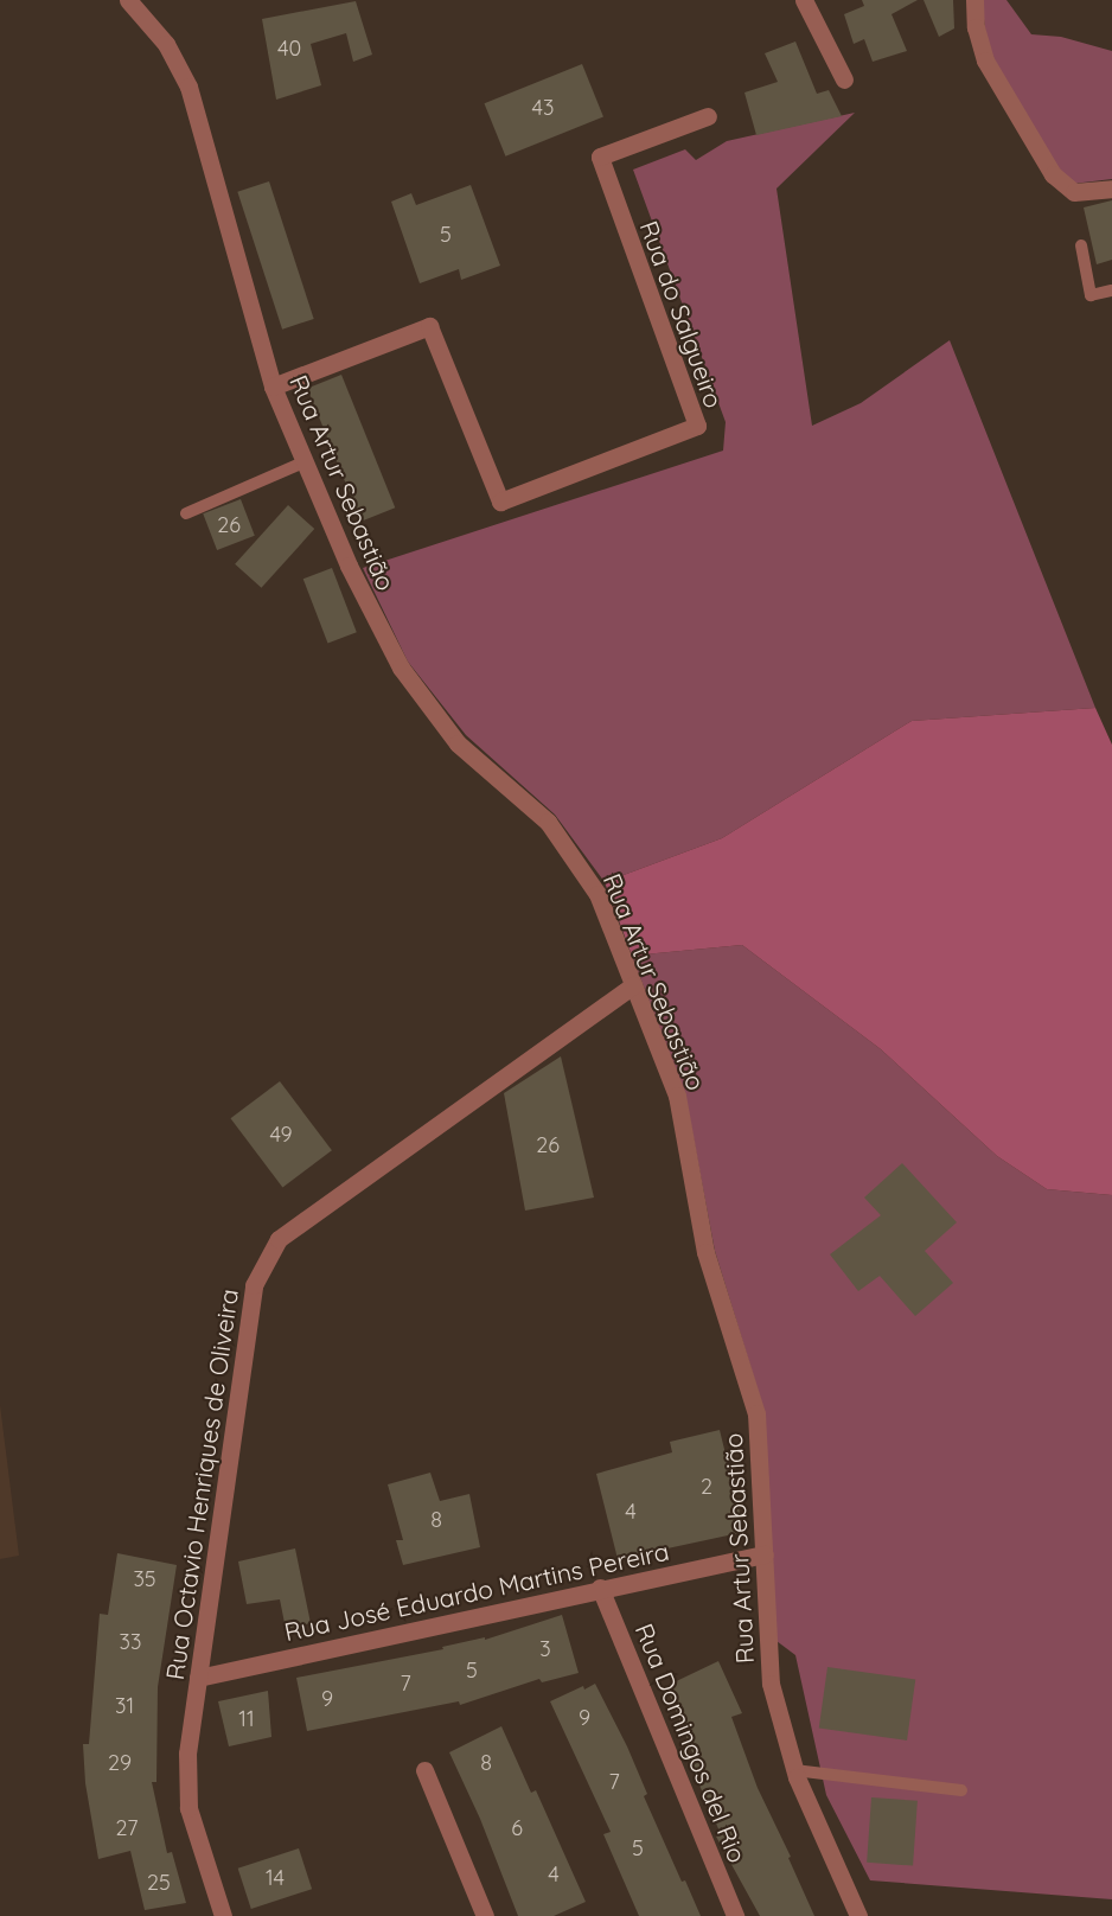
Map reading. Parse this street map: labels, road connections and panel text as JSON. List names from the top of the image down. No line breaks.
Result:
{"streets":{"street":["Rua do Salgueiro","Rua Artur Sebastião","Rua Octavio Henriques de Oliveira","Rua José Eduardo Martins Pereira","Rua Domingos del Rio"]},"crossings":[["Rua do Salgueiro","Rua Artur Sebastião"],["Rua Artur Sebastião","Rua Octavio Henriques de Oliveira"],["Rua Artur Sebastião","Rua José Eduardo Martins Pereira"],["Rua Octavio Henriques de Oliveira","Rua José Eduardo Martins Pereira"],["Rua José Eduardo Martins Pereira","Rua Domingos del Rio"]],"house_numbers":["40","43","5","26","49","26","2","4","8","35","33","3","5","7","9","31","9","11","29","8","7","27","6","5","4","14","25"]}
